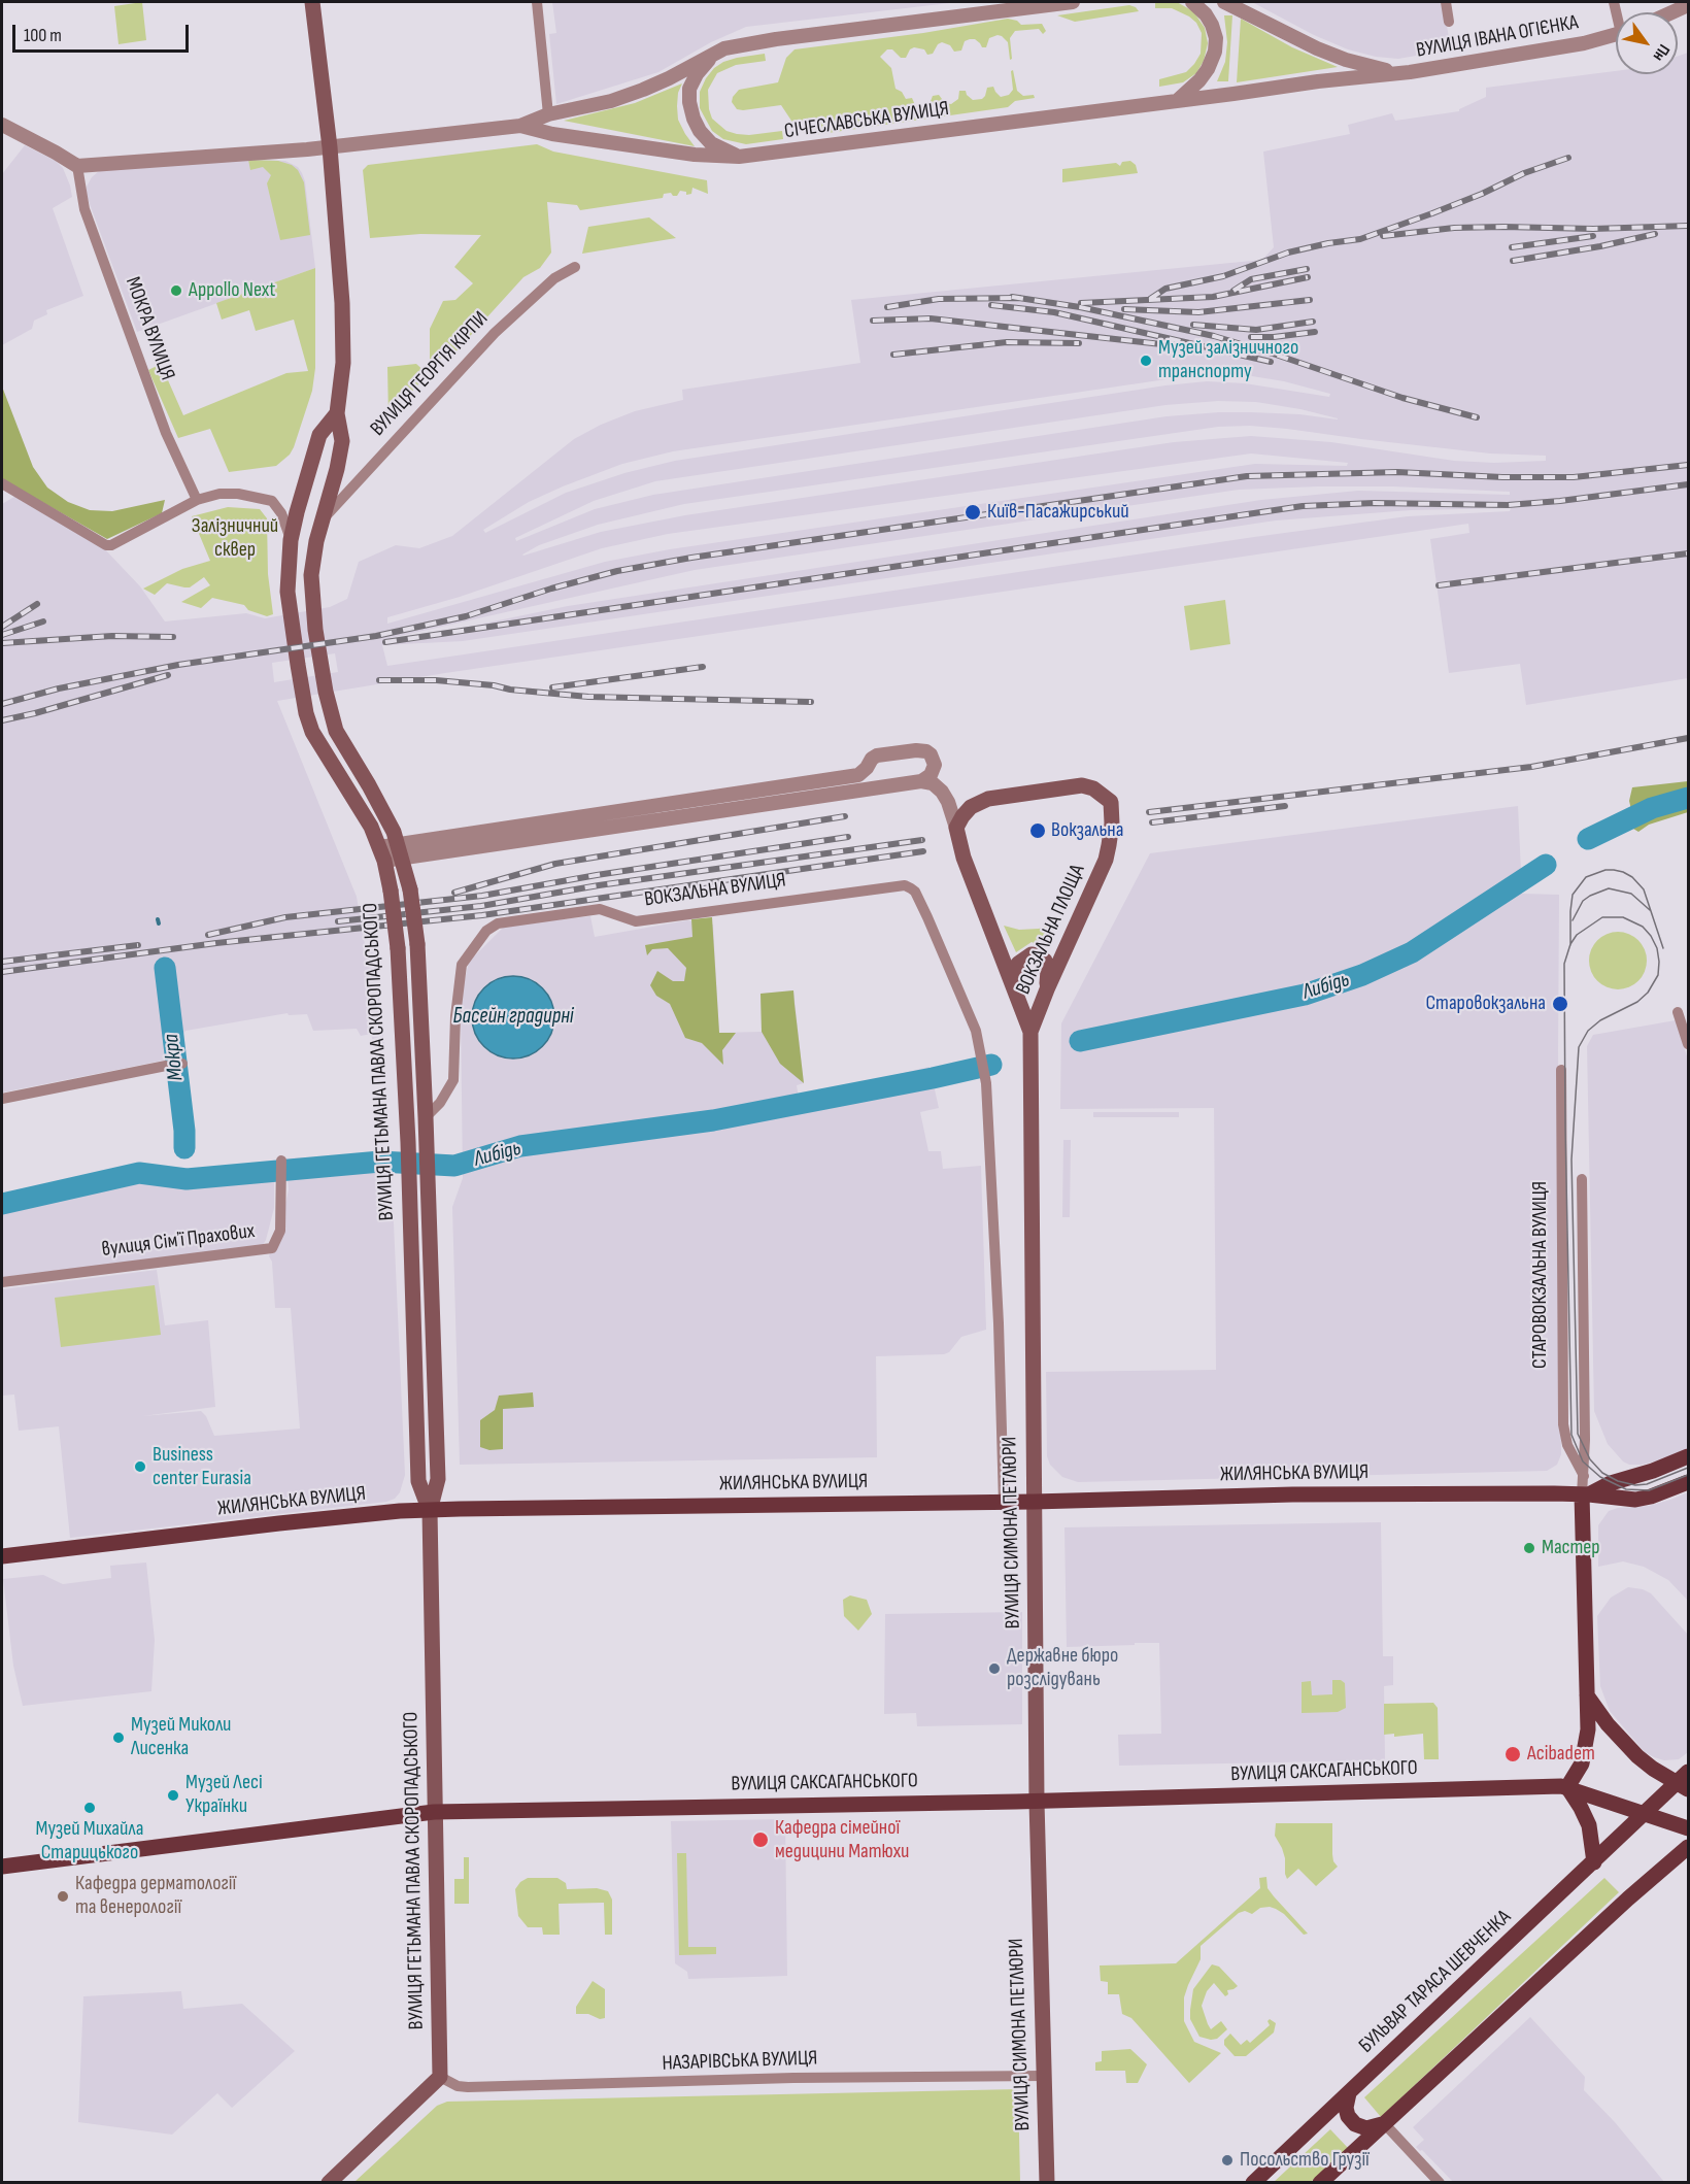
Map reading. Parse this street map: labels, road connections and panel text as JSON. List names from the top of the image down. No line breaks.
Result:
{"streets":{"main road":["ВОКЗАЛЬНА ПЛОЩА","ВУЛИЦЯ ГЕТЬМАНА ПАВЛА СКОРОПАДСЬКОГО","СТАРОВОКЗАЛЬНА ВУЛИЦЯ","ЖИЛЯНСЬКА ВУЛИЦЯ","ВУЛИЦЯ СИМОНА ПЕТЛЮРИ","ВУЛИЦЯ САКСАГАНСЬКОГО","БУЛЬВАР ТАРАСА ШЕВЧЕНКА"],"street":["ВУЛИЦЯ ІВАНА ОГІЄНКА","СІЧЕСЛАВСЬКА ВУЛИЦЯ","МОКРА ВУЛИЦЯ","ВУЛИЦЯ ГЕОРГІЯ КІРПИ","ВОКЗАЛЬНА ВУЛИЦЯ","вулиця Сімʼї Прахових","НАЗАРІВСЬКА ВУЛИЦЯ"]},"crossings":[["ВУЛИЦЯ ІВАНА ОГІЄНКА","СІЧЕСЛАВСЬКА ВУЛИЦЯ"],["ВУЛИЦЯ ГЕОРГІЯ КІРПИ","ВУЛИЦЯ ГЕТЬМАНА ПАВЛА СКОРОПАДСЬКОГО"],["ВОКЗАЛЬНА ВУЛИЦЯ","ВУЛИЦЯ ГЕТЬМАНА ПАВЛА СКОРОПАДСЬКОГО"],["ВОКЗАЛЬНА ВУЛИЦЯ","ВУЛИЦЯ СИМОНА ПЕТЛЮРИ"],["ВОКЗАЛЬНА ПЛОЩА","ВУЛИЦЯ СИМОНА ПЕТЛЮРИ"],["ВУЛИЦЯ ГЕТЬМАНА ПАВЛА СКОРОПАДСЬКОГО","ЖИЛЯНСЬКА ВУЛИЦЯ"],["ВУЛИЦЯ ГЕТЬМАНА ПАВЛА СКОРОПАДСЬКОГО","ВУЛИЦЯ САКСАГАНСЬКОГО"],["ВУЛИЦЯ ГЕТЬМАНА ПАВЛА СКОРОПАДСЬКОГО","НАЗАРІВСЬКА ВУЛИЦЯ"],["СТАРОВОКЗАЛЬНА ВУЛИЦЯ","ЖИЛЯНСЬКА ВУЛИЦЯ"],["СТАРОВОКЗАЛЬНА ВУЛИЦЯ","ВУЛИЦЯ САКСАГАНСЬКОГО"],["ЖИЛЯНСЬКА ВУЛИЦЯ","ВУЛИЦЯ СИМОНА ПЕТЛЮРИ"],["ВУЛИЦЯ СИМОНА ПЕТЛЮРИ","ВУЛИЦЯ САКСАГАНСЬКОГО"],["ВУЛИЦЯ СИМОНА ПЕТЛЮРИ","НАЗАРІВСЬКА ВУЛИЦЯ"],["ВУЛИЦЯ САКСАГАНСЬКОГО","БУЛЬВАР ТАРАСА ШЕВЧЕНКА"]],"water":["Либідь","Басейн градирні","Мокра"],"parks":["Залізничний сквер"],"places":["Appollo Next","Музей залізничного транспорту","Київ-Пасажирський","Вокзальна","Старовокзальна","Business center Eurasia","Мастер","Державне бюро розслідувань","Музей Миколи Лисенка","Acibadem","Музей Лесі Українки","Музей Михайла Старицького","Кафедра сімейної медицини Матюхи","Кафедра дерматології та венерології","Посольство Грузії"],"scale_bar":"100 m","north":"bottom right"}
